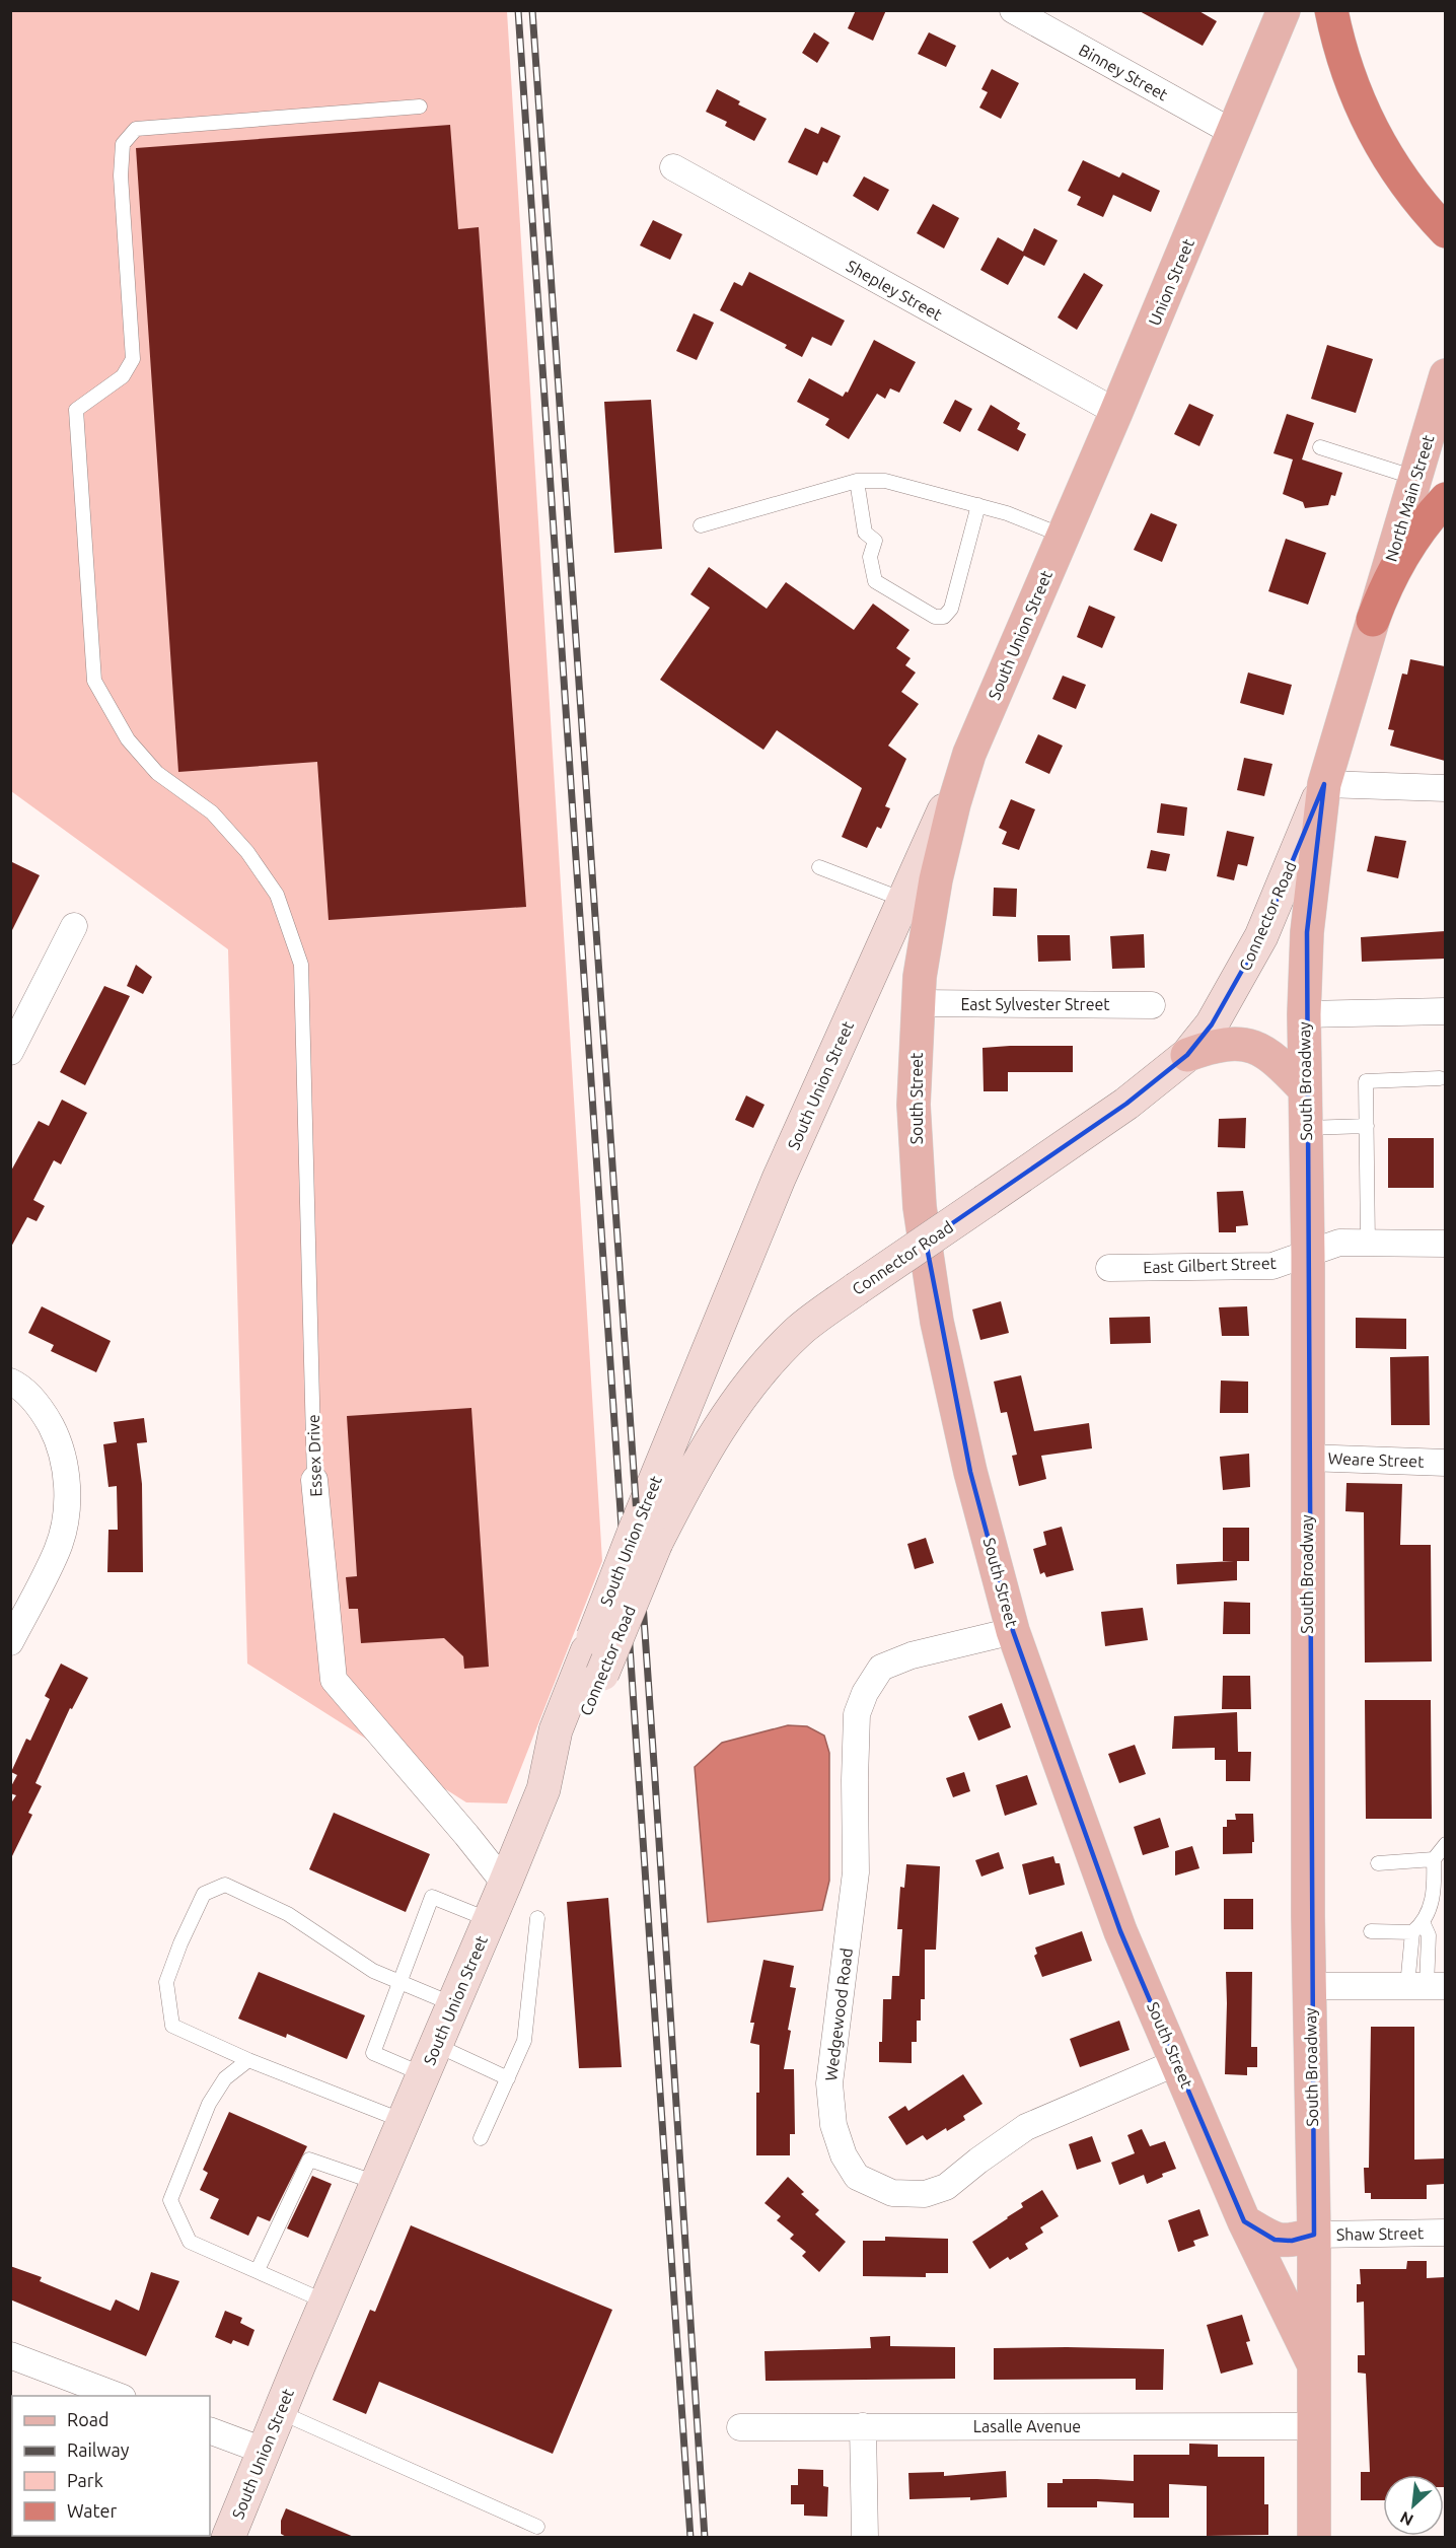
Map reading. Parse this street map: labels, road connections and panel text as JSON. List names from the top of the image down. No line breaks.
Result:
{"streets":{"main road":["Union Street","North Main Street","South Union Street","Connector Road","South Broadway","South Street"],"street":["Binney Street","Shepley Street","East Sylvester Street","East Gilbert Street","Essex Drive","Weare Street","Wedgewood Road","Shaw Street","Lasalle Avenue"]},"crossings":[["Binney Street","Union Street"],["Union Street","Shepley Street"],["Union Street","South Union Street"],["North Main Street","South Broadway"],["South Union Street","Connector Road"],["South Union Street","South Street"],["South Union Street","Essex Drive"],["Connector Road","South Broadway"],["East Sylvester Street","South Street"],["South Broadway","South Street"],["South Broadway","East Gilbert Street"],["South Broadway","Weare Street"],["South Broadway","Shaw Street"],["South Broadway","Lasalle Avenue"],["South Street","Wedgewood Road"]],"legend":["Road","Railway","Park","Water"],"north":"bottom left"}
